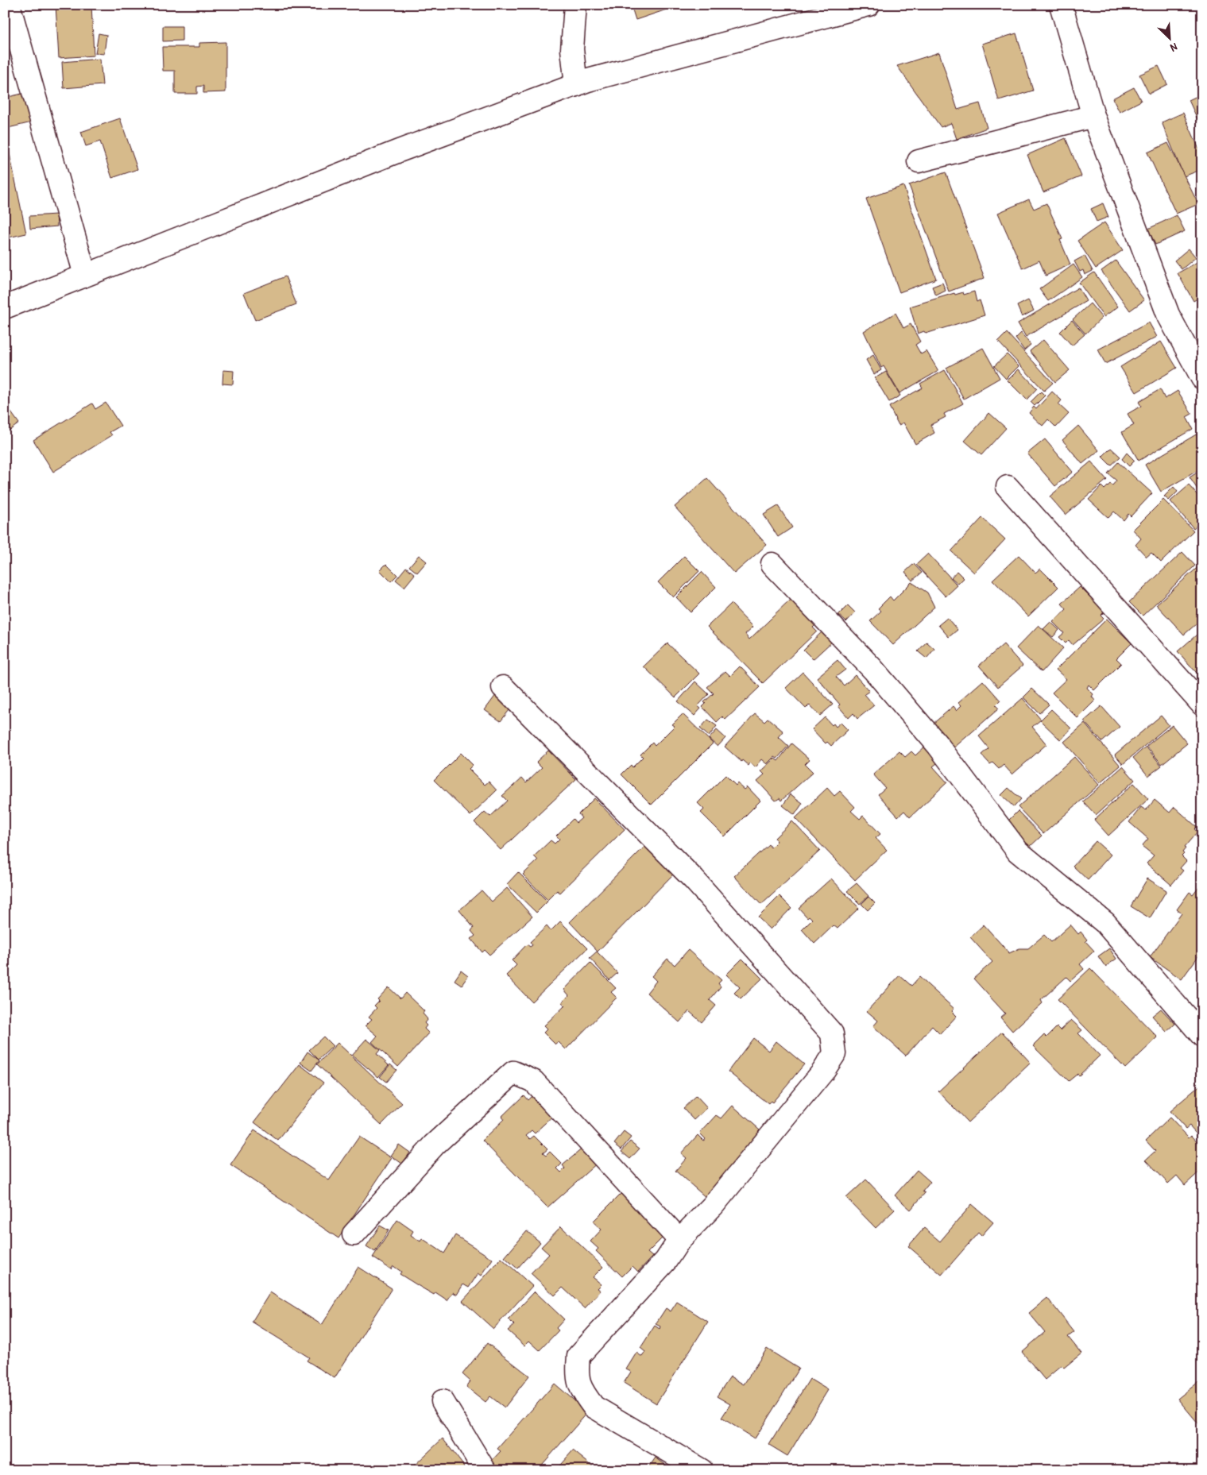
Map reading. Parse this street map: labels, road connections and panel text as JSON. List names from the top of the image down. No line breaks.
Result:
{"north":"bottom right"}
